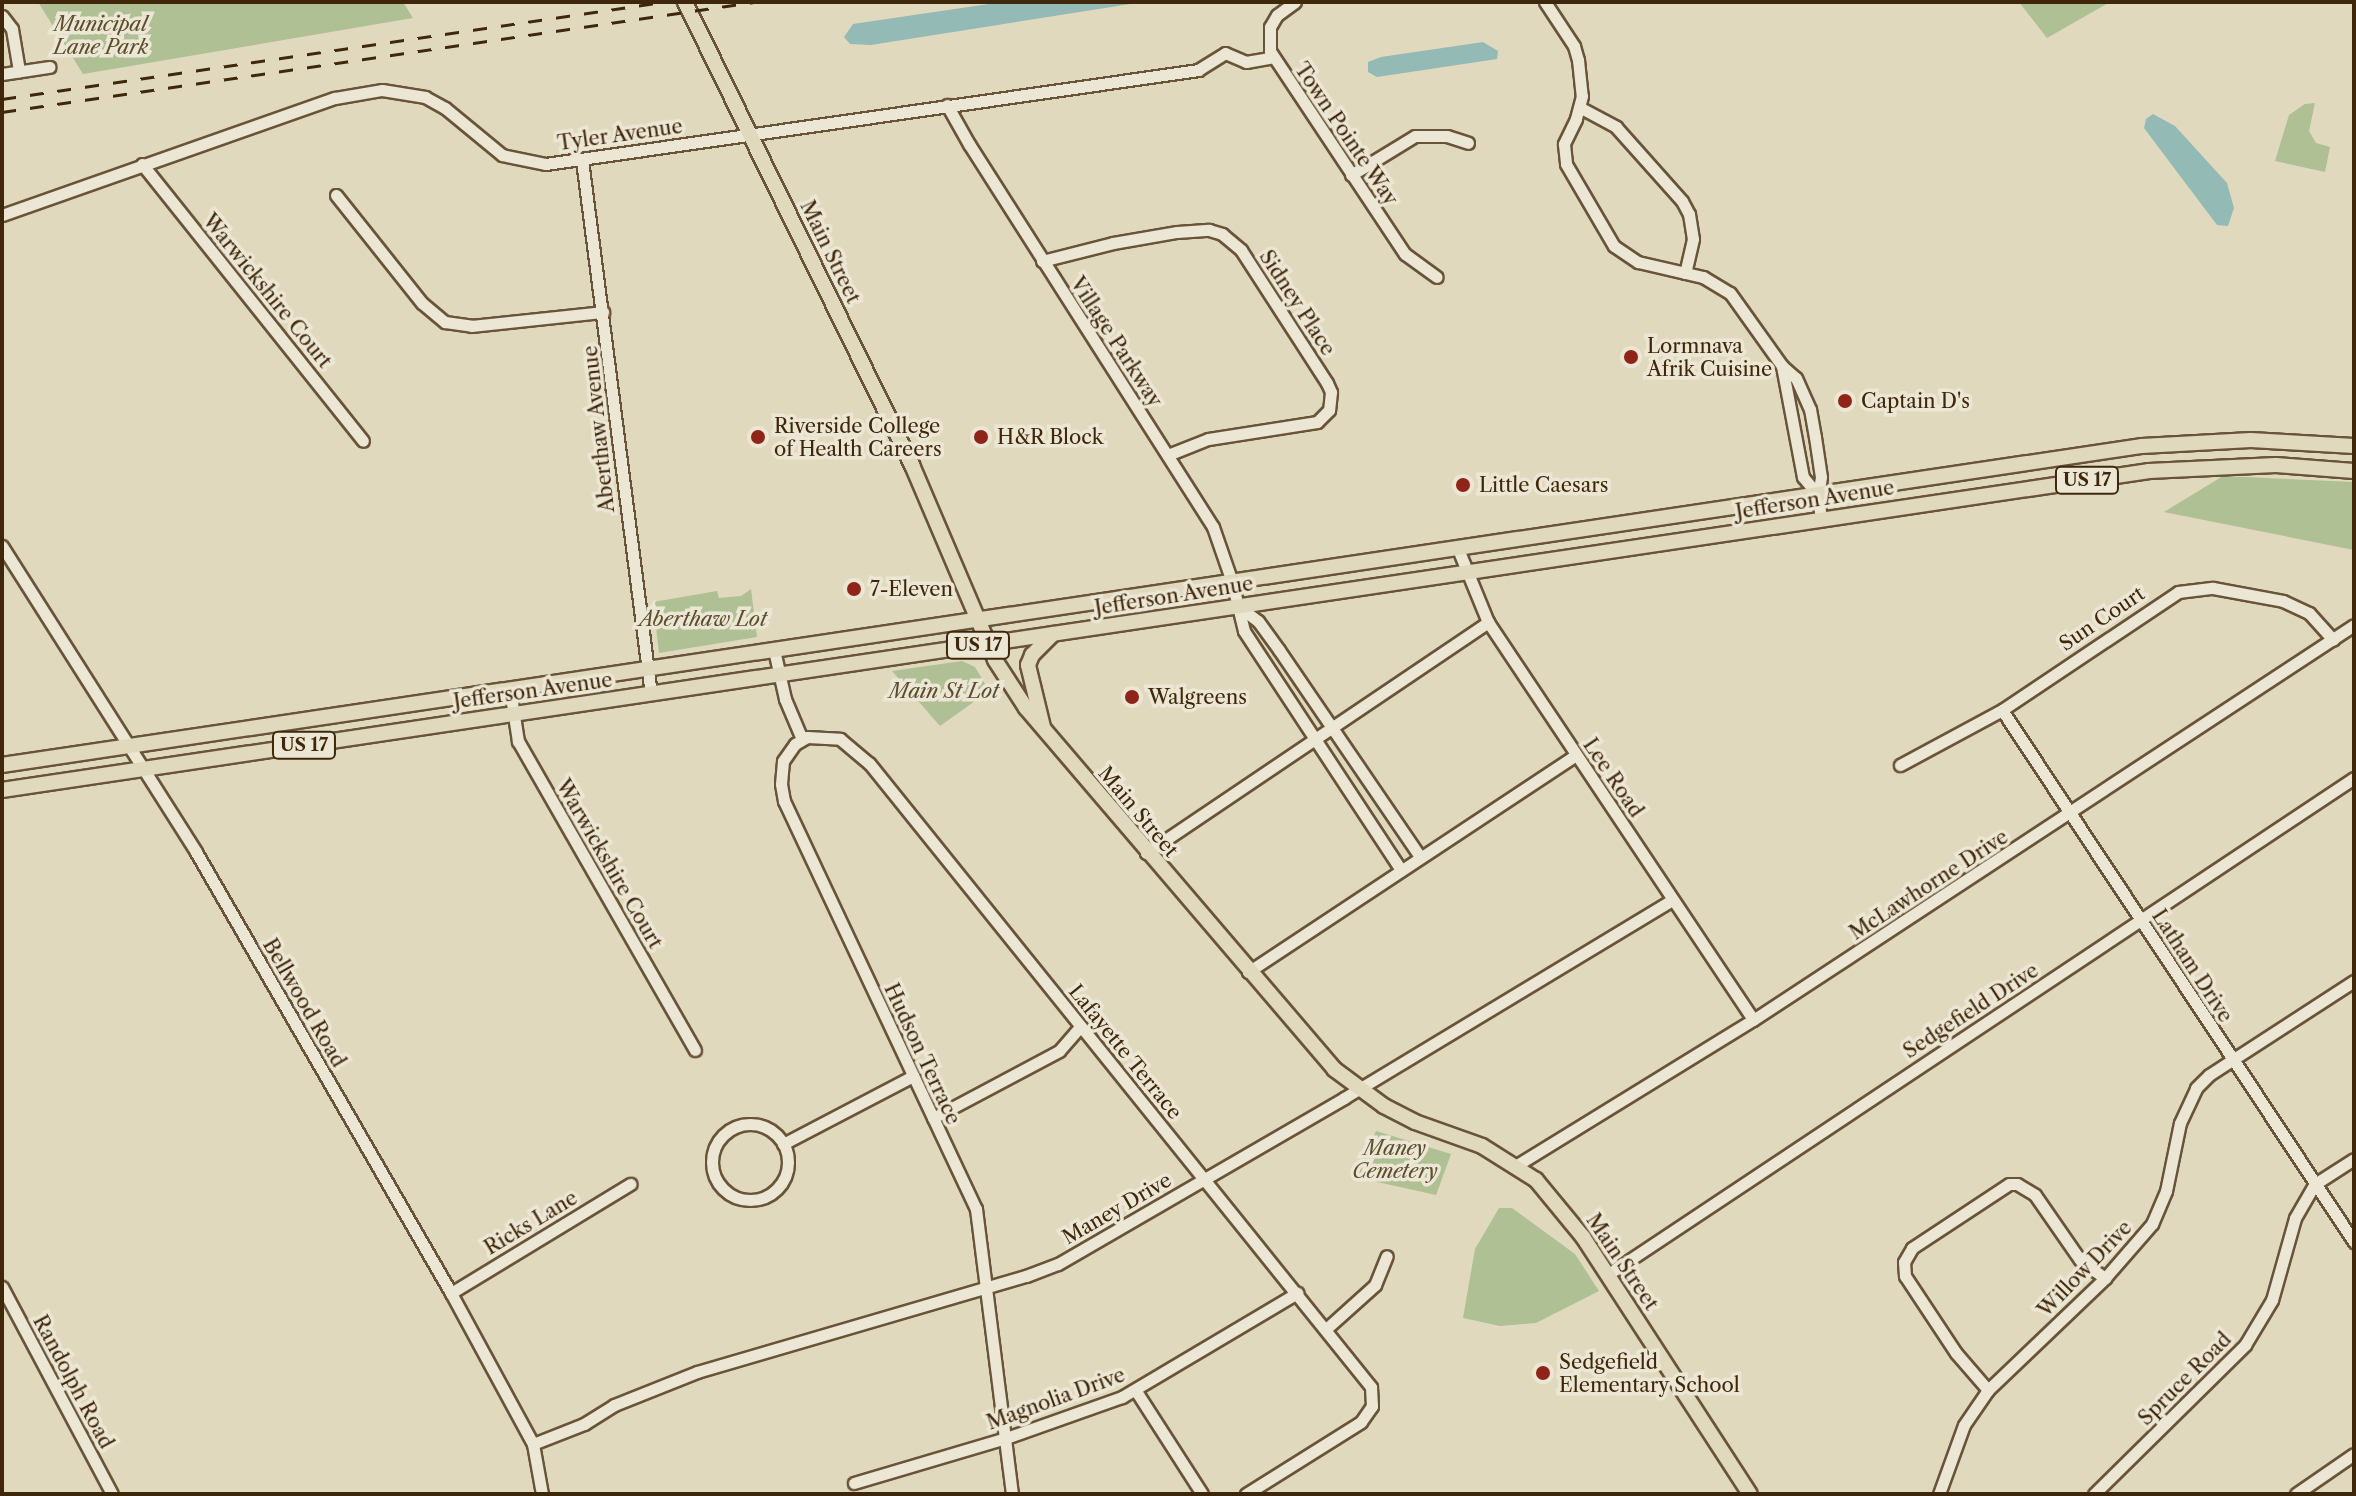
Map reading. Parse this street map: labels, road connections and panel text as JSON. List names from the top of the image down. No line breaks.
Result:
{"streets":{"main road":["Main Street","US 17","Jefferson Avenue"],"street":["Town Pointe Way","Tyler Avenue","Warwickshire Court","Sidney Place","Village Parkway","Aberthaw Avenue","Sun Court","Lee Road","McLawhorne Drive","Latham Drive","Bellwood Road","Sedgefield Drive","Lafayette Terrace","Hudson Terrace","Maney Drive","Ricks Lane","Willow Drive","Spruce Road","Randolph Road","Magnolia Drive"]},"crossings":[["Town Pointe Way","Tyler Avenue"],["Tyler Avenue","Main Street"],["Tyler Avenue","Warwickshire Court"],["Tyler Avenue","Village Parkway"],["Tyler Avenue","Aberthaw Avenue"],["Main Street","Jefferson Avenue"],["Main Street","McLawhorne Drive"],["Main Street","Sedgefield Drive"],["Main Street","Maney Drive"],["Warwickshire Court","Jefferson Avenue"],["Sidney Place","Village Parkway"],["Village Parkway","Jefferson Avenue"],["Aberthaw Avenue","Jefferson Avenue"],["Jefferson Avenue","Lee Road"],["Jefferson Avenue","Bellwood Road"],["Sun Court","McLawhorne Drive"],["Sun Court","Latham Drive"],["Lee Road","McLawhorne Drive"],["Lee Road","Maney Drive"],["McLawhorne Drive","Latham Drive"],["Latham Drive","Sedgefield Drive"],["Latham Drive","Willow Drive"],["Latham Drive","Spruce Road"],["Bellwood Road","Maney Drive"],["Bellwood Road","Ricks Lane"],["Lafayette Terrace","Hudson Terrace"],["Lafayette Terrace","Maney Drive"],["Lafayette Terrace","Magnolia Drive"],["Hudson Terrace","Maney Drive"],["Hudson Terrace","Magnolia Drive"]],"parks":["Municipal Lane Park","Aberthaw Lot","Main St Lot","Maney Cemetery"],"places":["Lormnava Afrik Cuisine","Captain D's","Riverside College of Health Careers","H&R Block","Little Caesars","7-Eleven","Walgreens","Sedgefield Elementary School"]}
